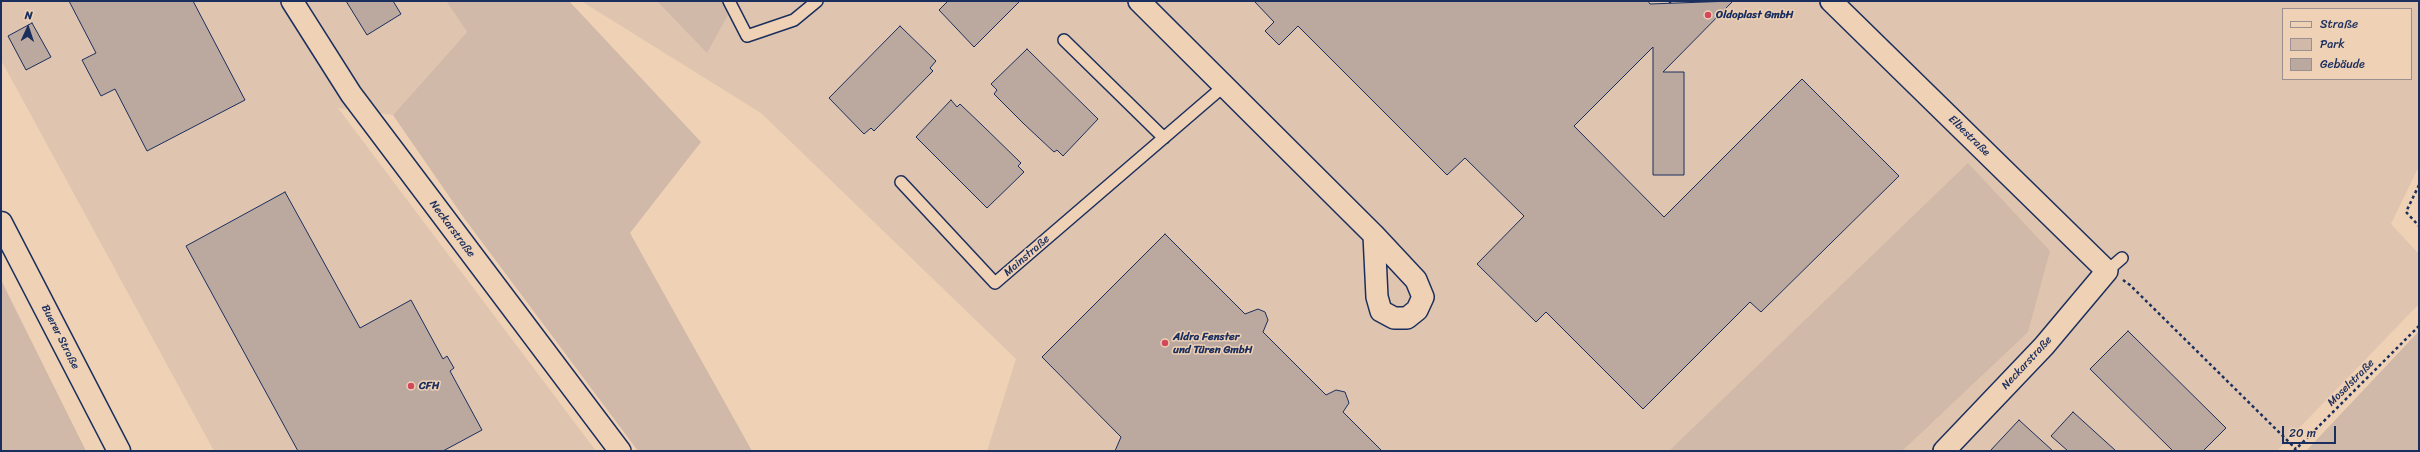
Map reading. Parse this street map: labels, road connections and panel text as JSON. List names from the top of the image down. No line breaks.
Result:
{"streets":{"street":["Elbestraße","Neckarstraße","Buerer Straße"],"lane":["Mainstraße"],"path":["Moselstraße"]},"crossings":[["Elbestraße","Neckarstraße"]],"places":["Oldoplast GmbH","Aldra Fenster und Türen GmbH","CFH"],"legend":["Straße","Park","Gebäude"],"scale_bar":"20 m","north":"top"}
